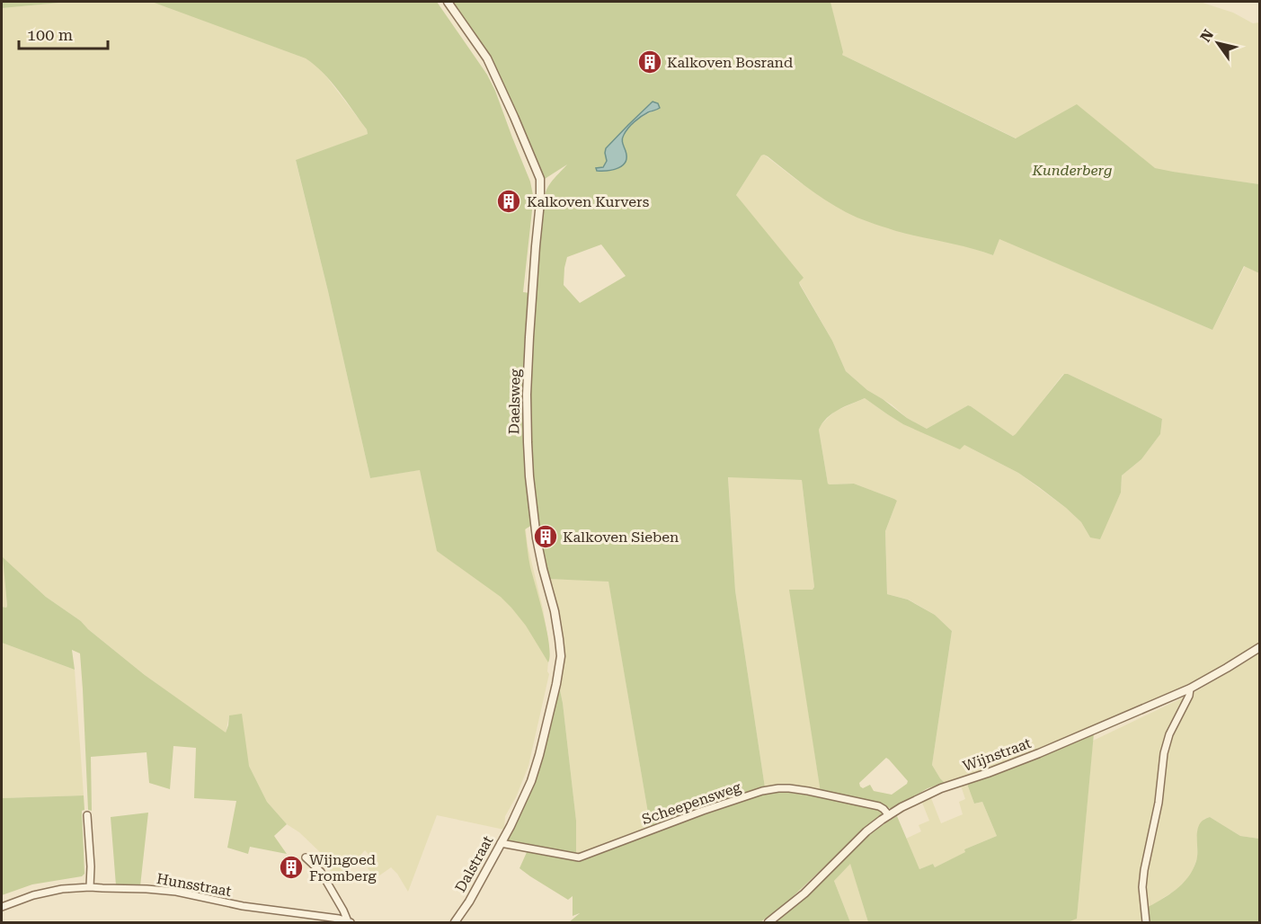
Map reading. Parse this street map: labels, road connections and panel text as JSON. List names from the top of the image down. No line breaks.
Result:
{"streets":{"street":["Daelsweg","Wijnstraat","Scheepensweg","Dalstraat","Hunsstraat"]},"crossings":[["Daelsweg","Dalstraat"],["Wijnstraat","Scheepensweg"],["Scheepensweg","Dalstraat"]],"parks":["Kunderberg"],"places":{"building":["Kalkoven Bosrand","Kalkoven Kurvers","Kalkoven Sieben","Wijngoed Fromberg"]},"scale_bar":"100 m","north":"top left"}
